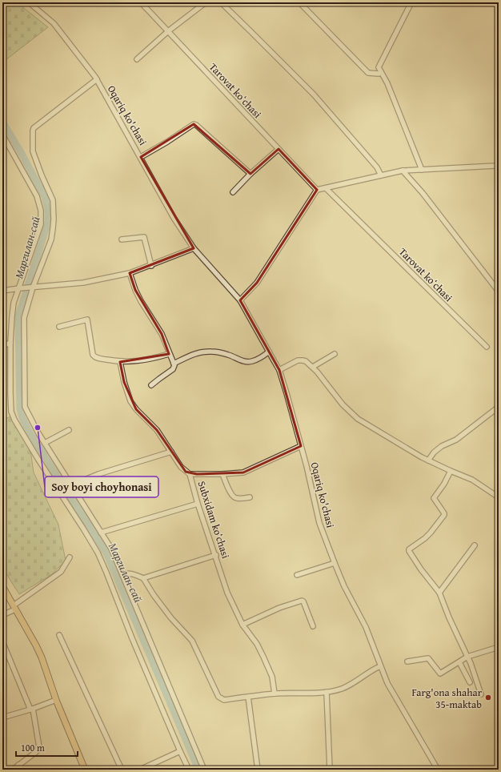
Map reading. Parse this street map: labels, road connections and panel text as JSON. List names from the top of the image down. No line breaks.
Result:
{"streets":{"street":["Tarovat koʻchasi","Oqariq ko'chasi","Subxidam koʻchasi"]},"water":["Маргилан-сай"],"places":["Soy boyi choyhonasi","Farg'ona shahar 35-maktab"],"scale_bar":"100 m"}
